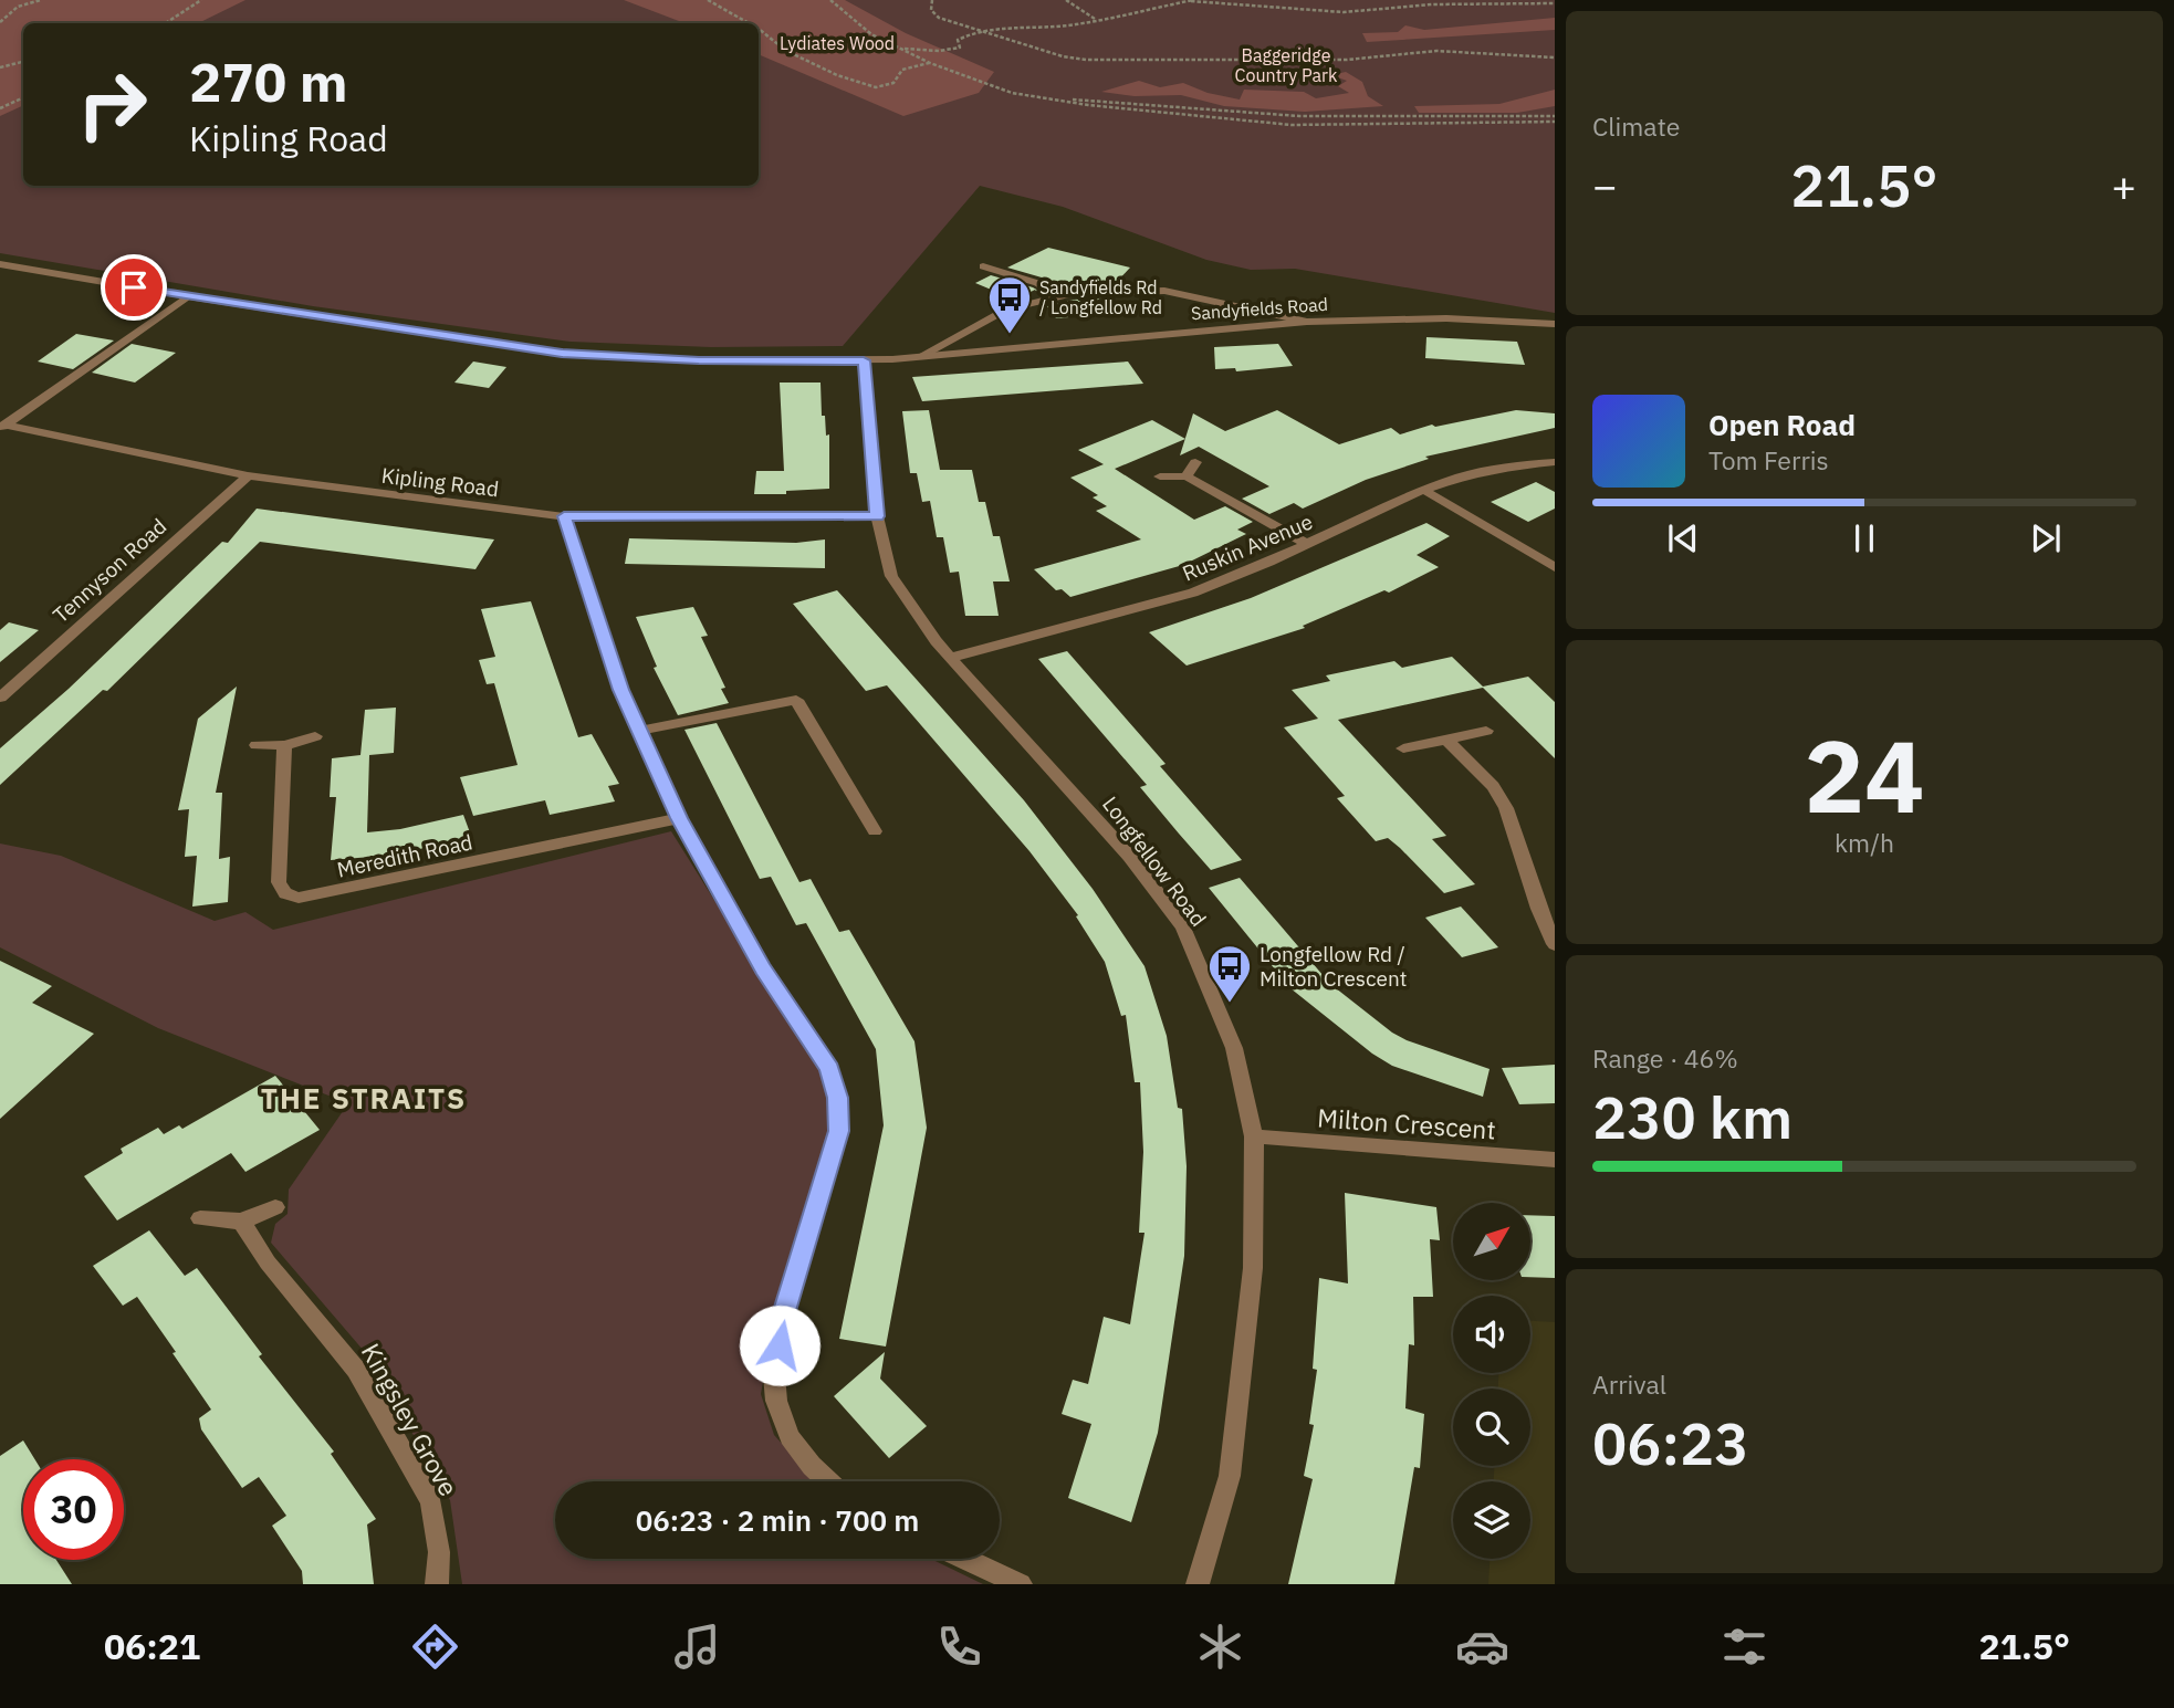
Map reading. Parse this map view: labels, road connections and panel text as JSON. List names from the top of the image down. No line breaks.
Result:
{"streets":{"street":["Sandyfields Road","Kipling Road","Ruskin Avenue","Tennyson Road","Meredith Road","Longfellow Road","Milton Crescent","Kingsley Grove"]},"crossings":[["Sandyfields Road","Longfellow Road"],["Kipling Road","Tennyson Road"],["Kipling Road","Longfellow Road"],["Ruskin Avenue","Longfellow Road"],["Longfellow Road","Milton Crescent"]],"districts":["THE STRAITS"],"parks":["Lydiates Wood","Baggeridge Country Park"],"places":{"bus stop":["Sandyfields Rd / Longfellow Rd","Longfellow Rd / Milton Crescent"]},"north":"top right","page":{"tile":["Climate",["24","km/h"],["Range · 46%","230 km"],["Arrival","06:23"]],"turn":["270 m","Kipling Road"],"heat":["−","21.5°","+"],"song":["Open Road","Tom Ferris"],"limit":"30","trip":"06:23 · 2 min · 700 m","tabs":["06:21","21.5°"]}}
